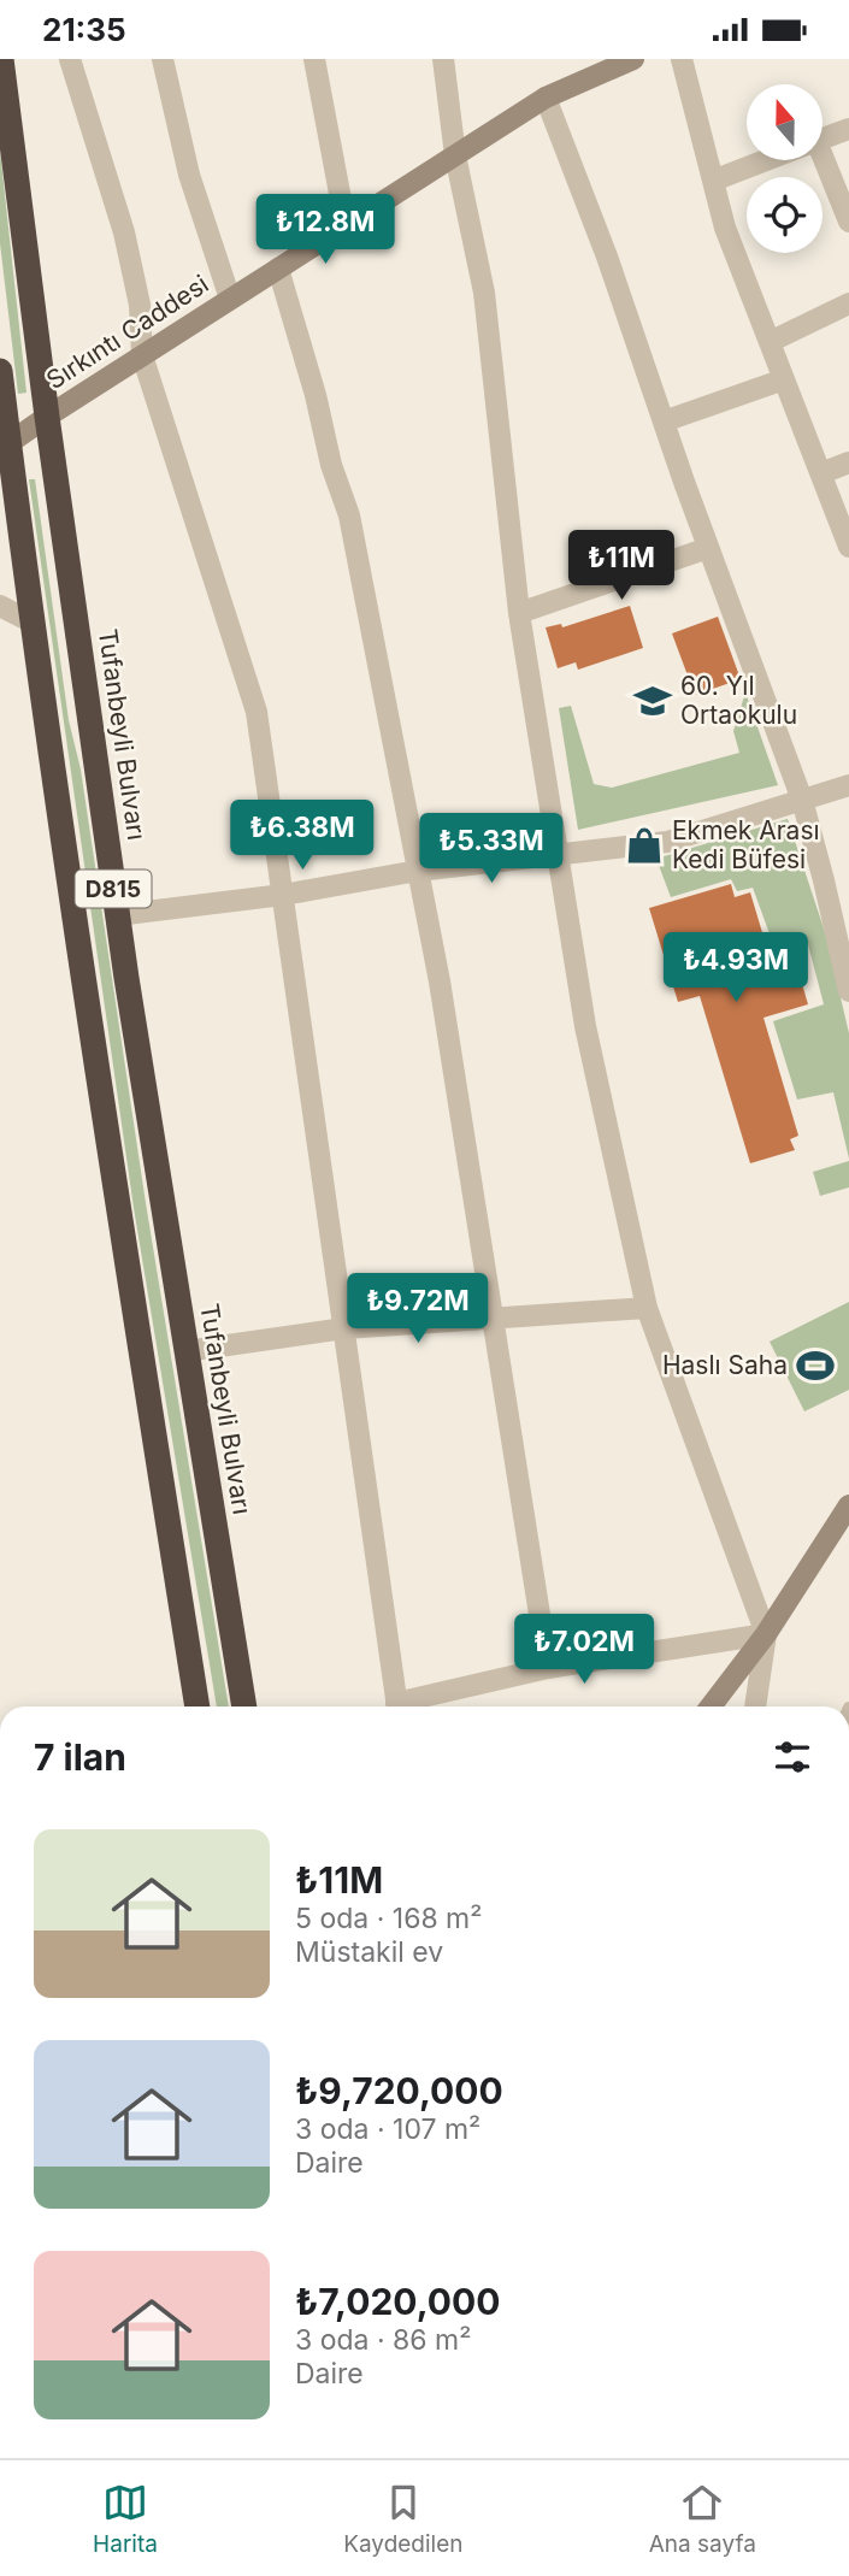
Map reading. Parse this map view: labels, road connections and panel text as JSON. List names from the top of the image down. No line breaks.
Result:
{"streets":{"highway":["Tufanbeyli Bulvarı","D815"],"street":["Sırkıntı Caddesi"]},"crossings":[["Sırkıntı Caddesi","Tufanbeyli Bulvarı"],["Sırkıntı Caddesi","D815"]],"places":{"school or university":["60. Yıl Ortaokulu"],"shop":["Ekmek Arası Kedi Büfesi"],"sports":["Haslı Saha"]},"north":"top","page":{"status":"21:35","price":["₺12.8M","₺11M","₺6.38M","₺5.33M","₺4.93M","₺9.72M","₺7.02M"],"heading":"7 ilan","list":[{"name":"₺11M","note":"5 oda · 168 m² · Müstakil ev"},{"name":"₺9,720,000","note":"3 oda · 107 m² · Daire"},{"name":"₺7,020,000","note":"3 oda · 86 m² · Daire"}],"tabs":["Harita","Kaydedilen","Ana sayfa"]}}
